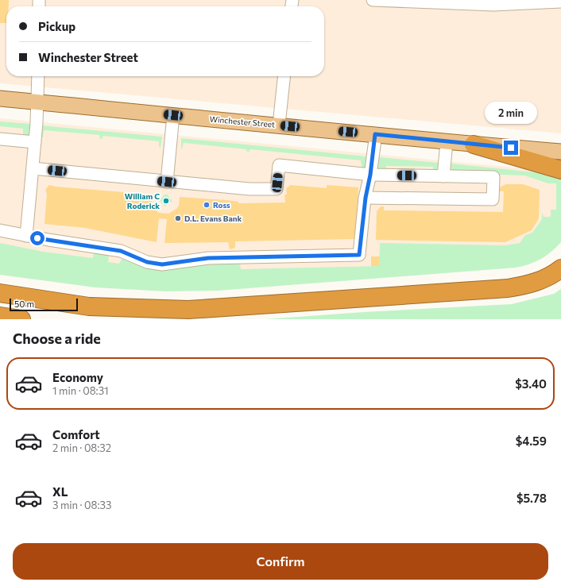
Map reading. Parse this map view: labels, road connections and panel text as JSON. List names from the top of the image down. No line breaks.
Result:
{"streets":{"main road":["Winchester Street"]},"places":["William C Roderick","Ross","D.L. Evans Bank"],"scale_bar":"50 m","page":{"banner":["Pickup","Winchester Street"],"bubble":"2 min","scale":"50 m","heading":"Choose a ride","list":[{"name":"Economy","note":"1 min · 08:31","value":"$3.40"},{"name":"Comfort","note":"2 min · 08:32","value":"$4.59"},{"name":"XL","note":"3 min · 08:33","value":"$5.78"}],"buttons":"Confirm"}}
